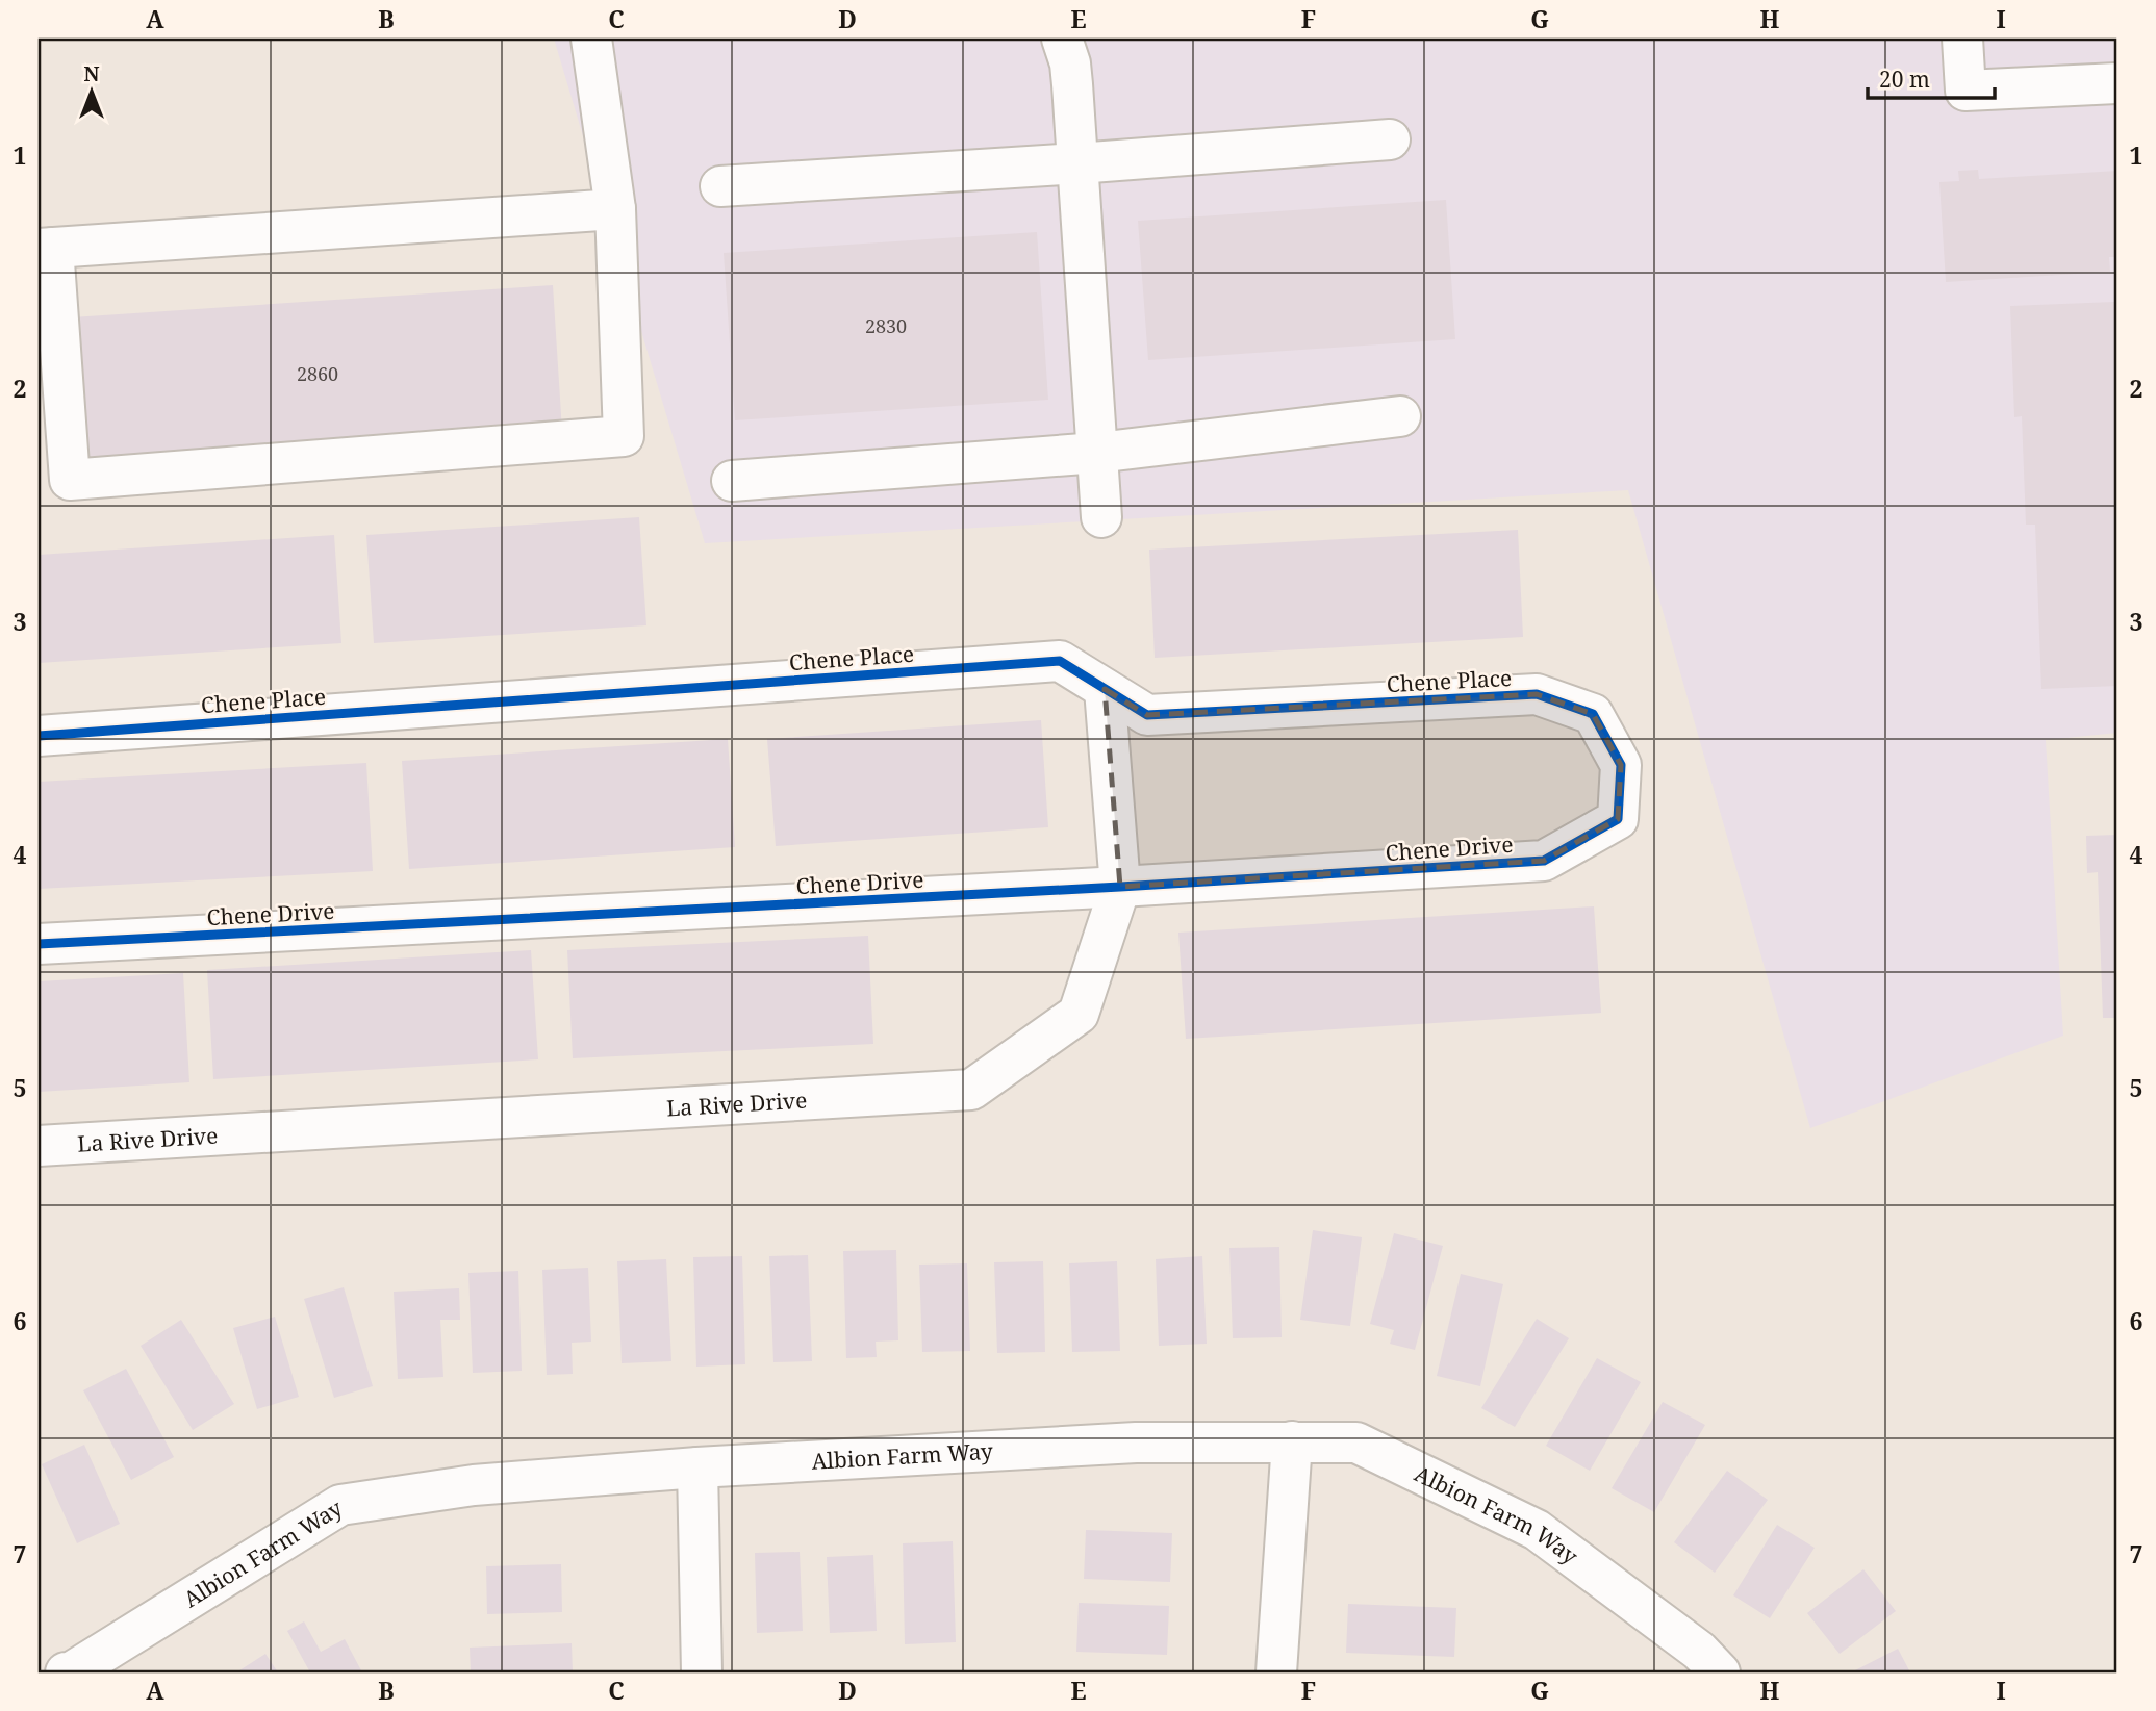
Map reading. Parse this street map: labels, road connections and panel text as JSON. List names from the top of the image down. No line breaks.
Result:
{"streets":{"street":["Chene Place","Chene Drive","La Rive Drive","Albion Farm Way"]},"crossings":[["Chene Place","Chene Drive"],["Chene Place","La Rive Drive"],["Chene Drive","La Rive Drive"]],"house_numbers":["2830","2860"],"scale_bar":"20 m","north":"top","grid":{"columns":["A","B","C","D","E","F","G","H","I"],"rows":["1","2","3","4","5","6","7"]}}
